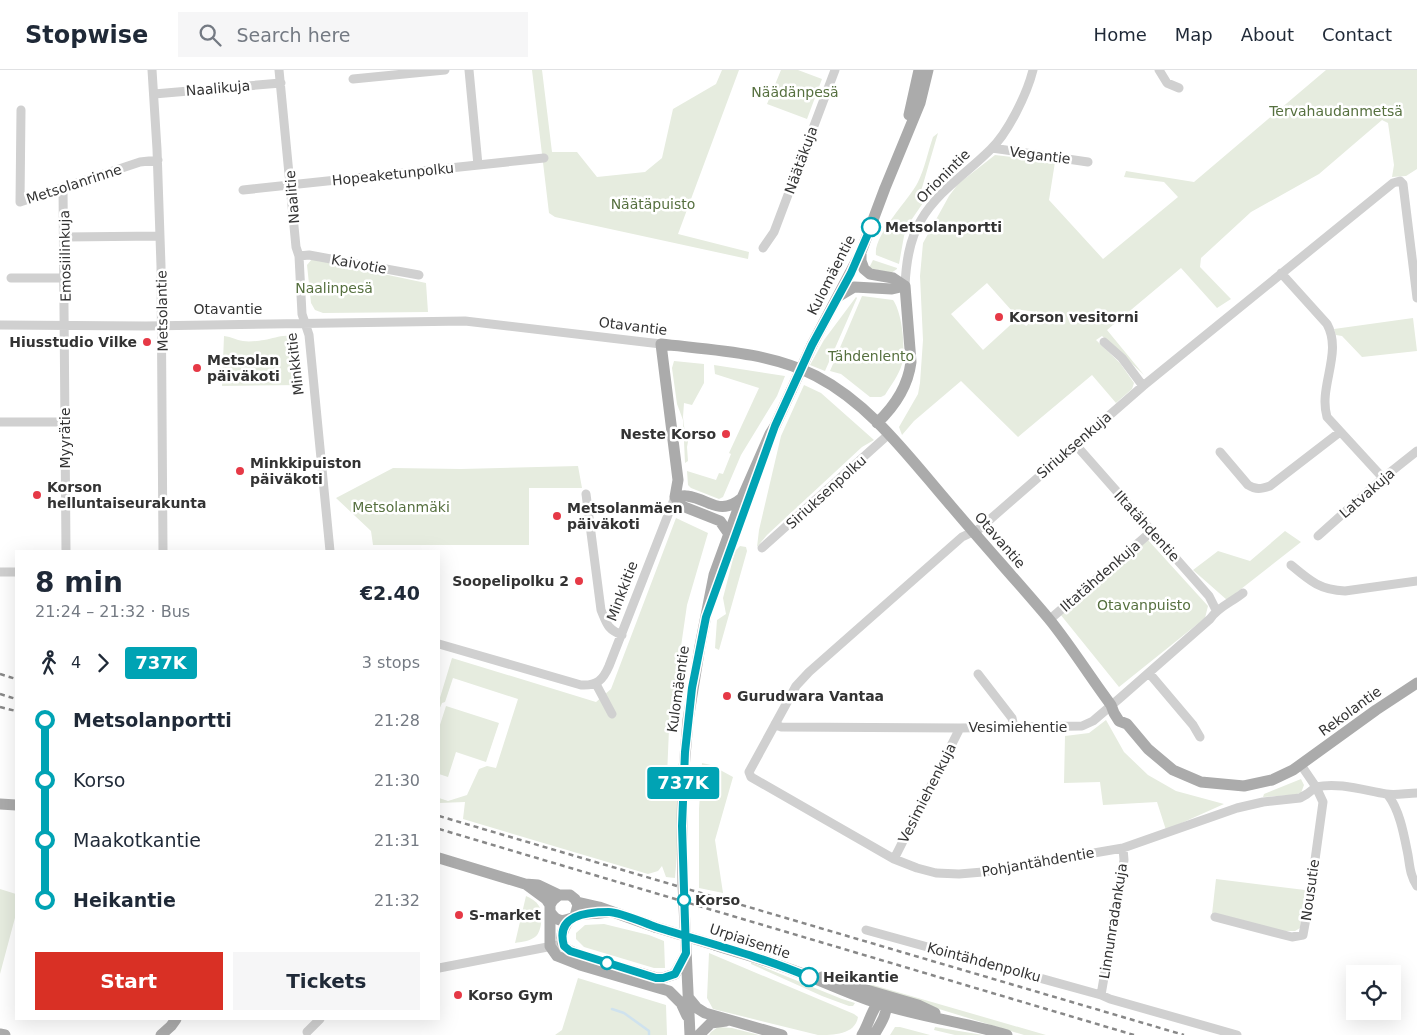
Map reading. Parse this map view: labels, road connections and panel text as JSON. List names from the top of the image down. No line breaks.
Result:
{"streets":{"main road":["Orionintie","Kulomäentie","Otavantie","Minkkitie","Rekolantie","Urpiaisentie"],"street":["Naalikuja","Vegantie","Näätäkuja","Hopeaketunpolku","Metsolanrinne","Naalitie","Emosiilinkuja","Kaivotie","Metsolantie","Myyrätie","Siriuksenkuja","Siriuksenpolku","Latvakuja","Iltatähdentie","Iltatähdenkuja","Vesimiehentie","Vesimiehenkuja","Pohjantähdentie","Nousutie","Linnunradankuja","Kointähdenpolku"]},"crossings":[["Naalikuja","Naalitie"],["Naalikuja","Metsolantie"],["Vegantie","Orionintie"],["Hopeaketunpolku","Naalitie"],["Orionintie","Otavantie"],["Metsolanrinne","Emosiilinkuja"],["Metsolanrinne","Metsolantie"],["Naalitie","Kaivotie"],["Naalitie","Otavantie"],["Naalitie","Minkkitie"],["Emosiilinkuja","Otavantie"],["Emosiilinkuja","Myyrätie"],["Otavantie","Metsolantie"],["Otavantie","Minkkitie"],["Otavantie","Myyrätie"],["Otavantie","Siriuksenkuja"],["Otavantie","Siriuksenpolku"],["Otavantie","Iltatähdenkuja"],["Otavantie","Rekolantie"],["Otavantie","Vesimiehentie"],["Siriuksenkuja","Iltatähdentie"],["Siriuksenkuja","Vesimiehentie"],["Siriuksenkuja","Pohjantähdentie"],["Iltatähdentie","Iltatähdenkuja"],["Iltatähdentie","Vesimiehentie"],["Vesimiehentie","Vesimiehenkuja"],["Vesimiehenkuja","Pohjantähdentie"],["Pohjantähdentie","Nousutie"],["Pohjantähdentie","Linnunradankuja"],["Linnunradankuja","Kointähdenpolku"]],"parks":["Näädänpesä","Tervahaudanmetsä","Näätäpuisto","Naalinpesä","Tähdenlento","Metsolanmäki","Otavanpuisto"],"places":["Metsolanportti","Korson vesitorni","Hiusstudio Vilke","Metsolan päiväkoti","Neste Korso","Minkkipuiston päiväkoti","Korson helluntaiseurakunta","Metsolanmäen päiväkoti","Soopelipolku 2","Gurudwara Vantaa","Korso","S-market","Heikantie","Korso Gym"],"lines":["bus line 737K"],"page":{"header":"Stopwise","search":"Search here","nav":["Home","Map","About","Contact"],"on_map":"737K","heading":["8 min","21:24 – 21:32 · Bus","€2.40"],"legs":["4","737K","3 stops"],"list":[{"name":"Metsolanportti","value":"21:28"},{"name":"Korso","value":"21:30"},{"name":"Maakotkantie","value":"21:31"},{"name":"Heikantie","value":"21:32"}],"buttons":["Start","Tickets"]}}
